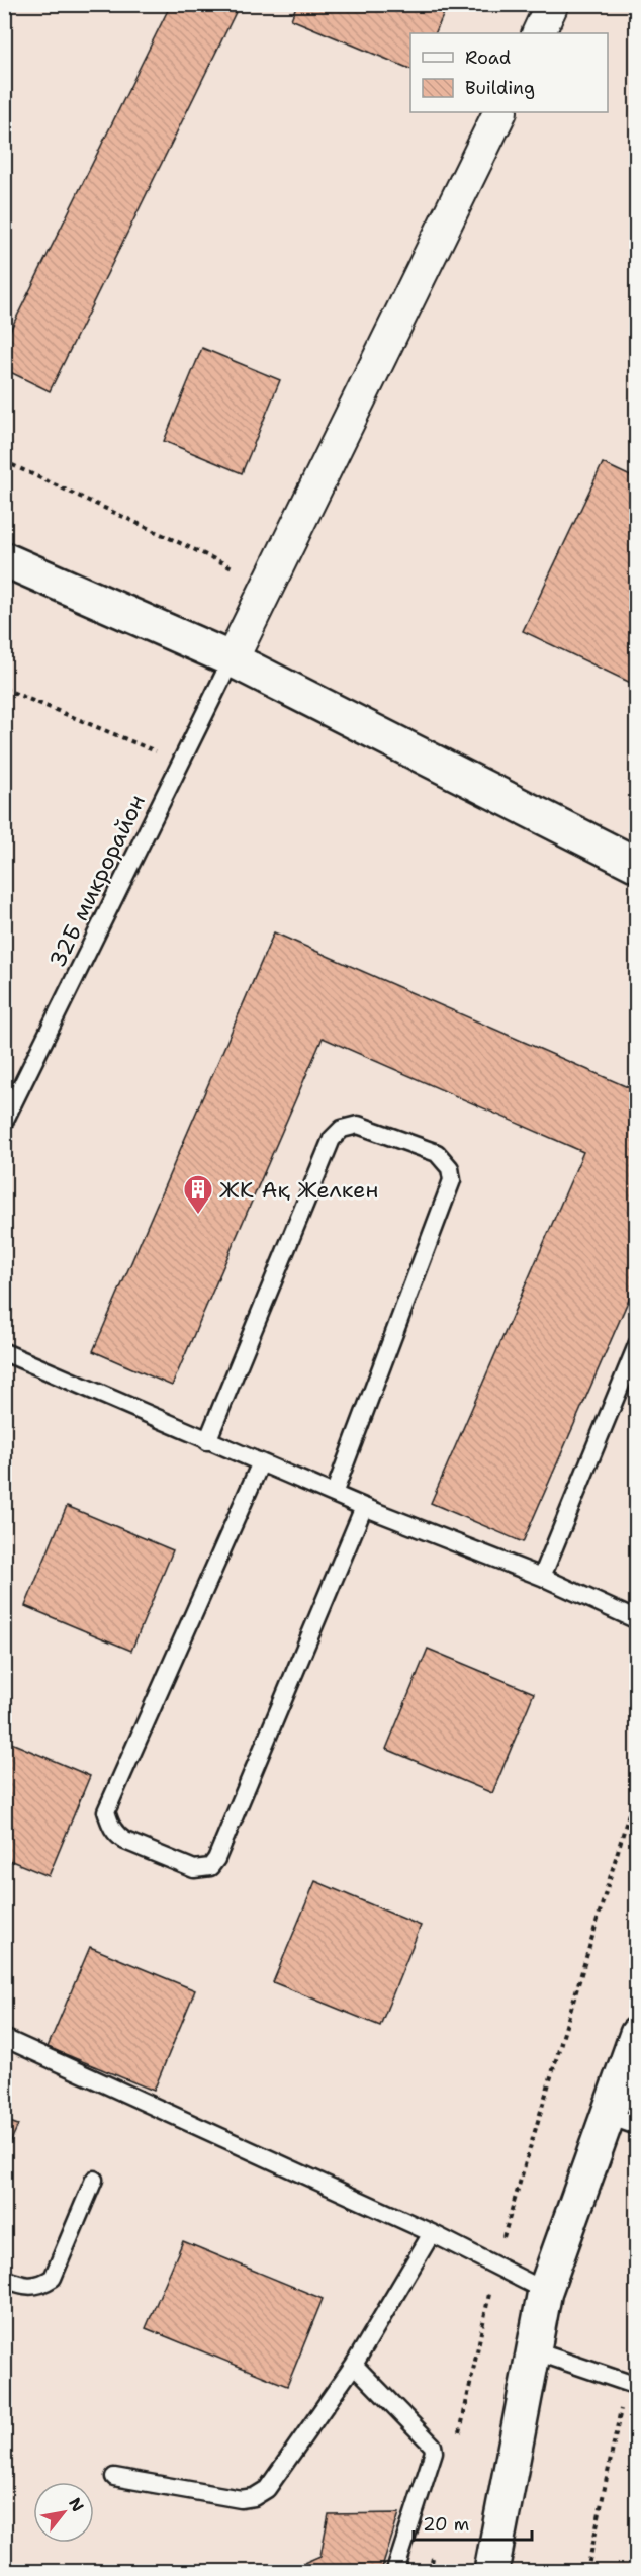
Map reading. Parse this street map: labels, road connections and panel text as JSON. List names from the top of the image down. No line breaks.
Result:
{"streets":{"lane":["32Б микрорайон"]},"places":{"building":["ЖК Ақ Желкен"]},"legend":["Road","Building"],"scale_bar":"20 m","north":"top right"}
